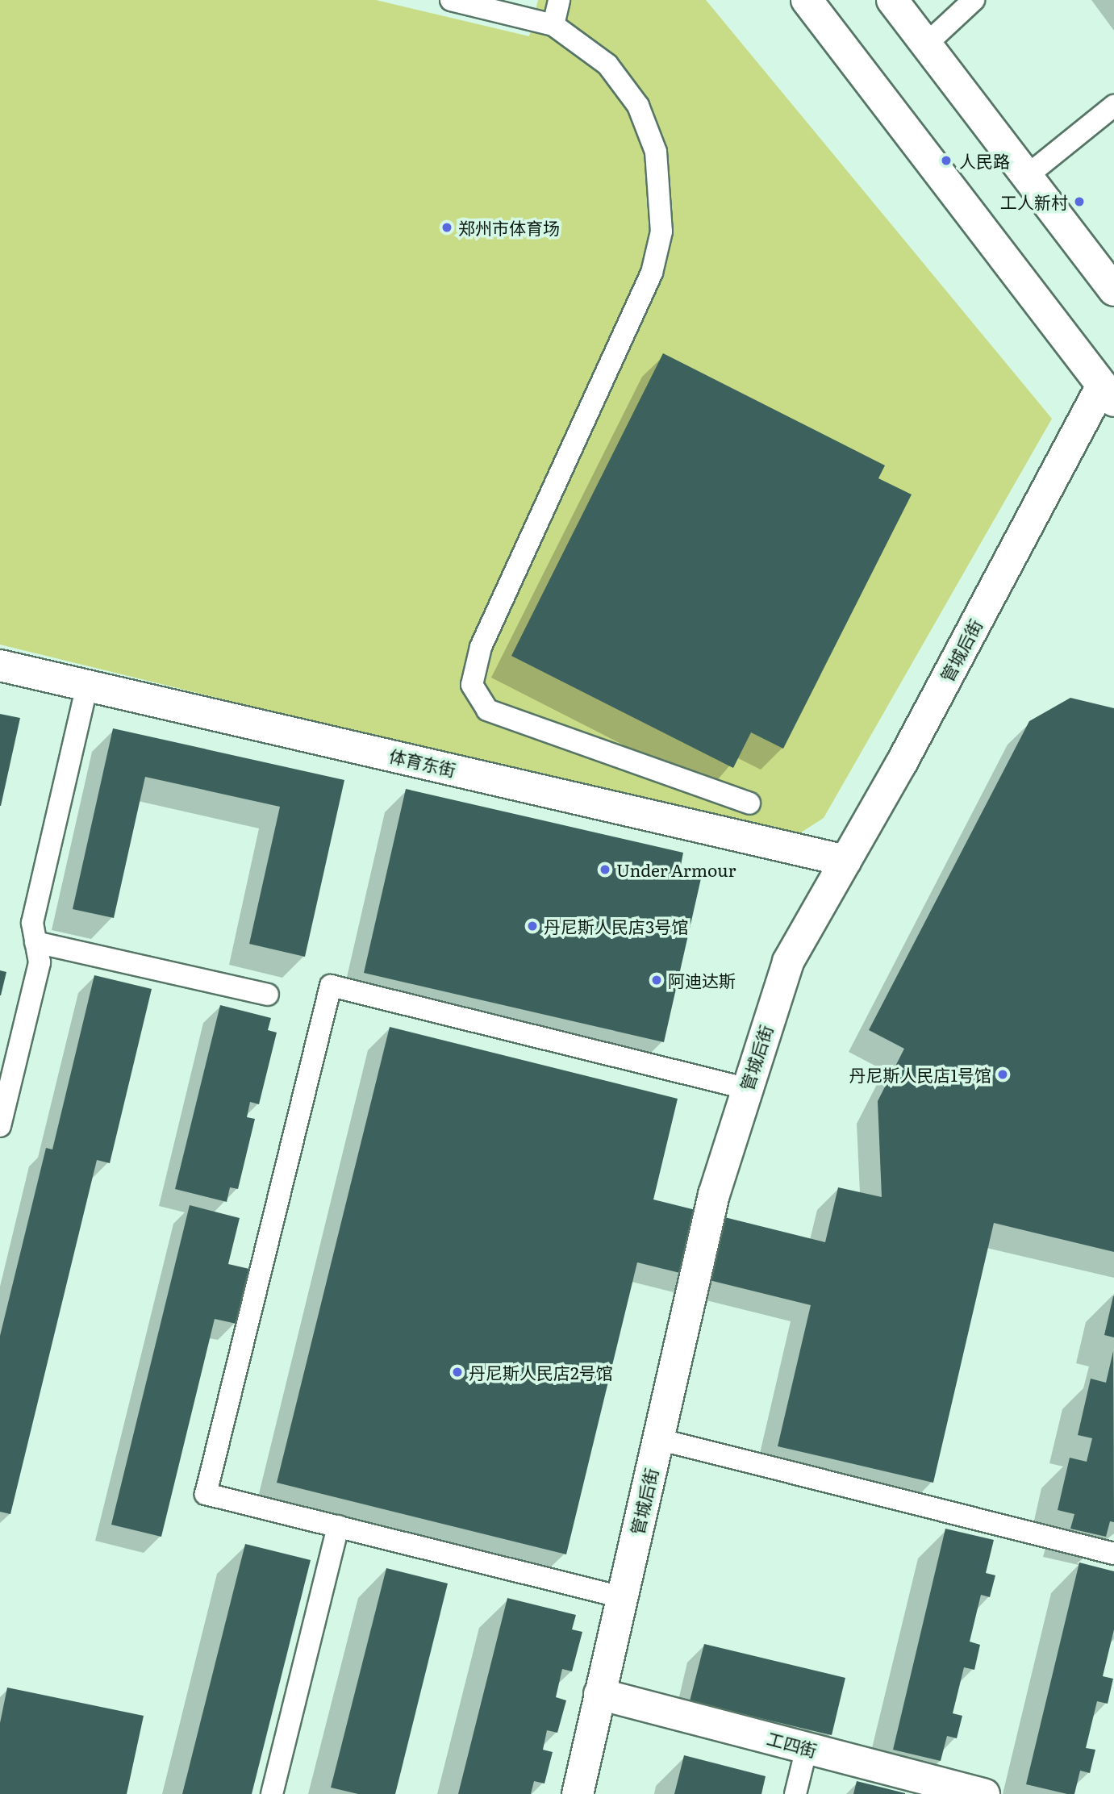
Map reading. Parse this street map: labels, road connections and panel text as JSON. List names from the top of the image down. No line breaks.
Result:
{"streets":{"street":["管城后街","体育东街","工四街"]},"crossings":[["管城后街","体育东街"],["管城后街","工四街"]],"places":["人民路","工人新村","郑州市体育场","Under Armour","丹尼斯人民店3号馆","阿迪达斯","丹尼斯人民店1号馆","丹尼斯人民店2号馆"]}
